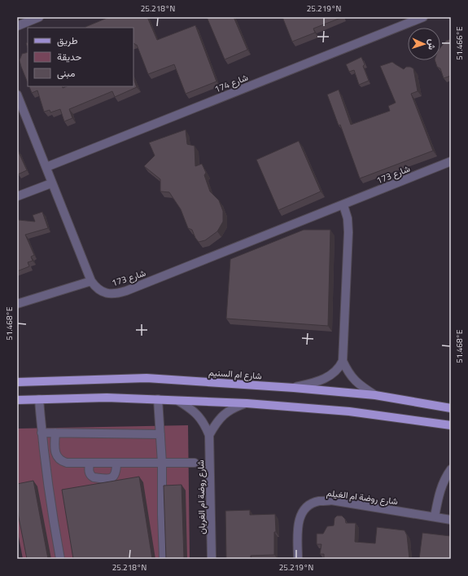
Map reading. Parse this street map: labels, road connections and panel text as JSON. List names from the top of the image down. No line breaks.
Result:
{"streets":{"main road":["شارع ام السنيم"],"street":["شارع 174","شارع 173","شارع روضة ام الغربان","شارع روضة ام الغيلم"]},"crossings":[["شارع 174","شارع 173"]],"legend":["طريق","حديقة","مبنى"],"north":"right","coordinates":["25.218°N","25.219°N","51.466°E","51.468°E"]}
